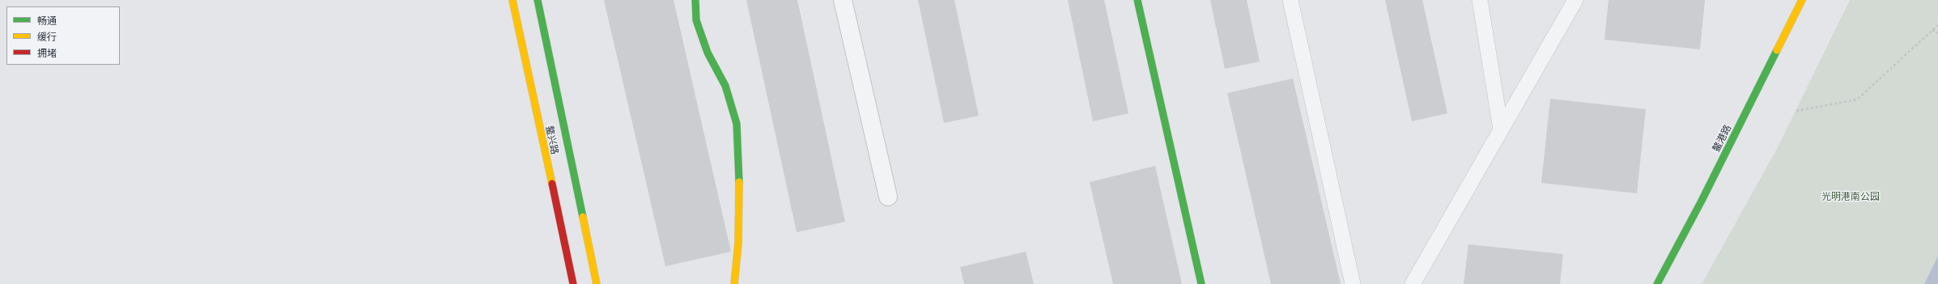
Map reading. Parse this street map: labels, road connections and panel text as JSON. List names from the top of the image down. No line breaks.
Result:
{"streets":{"street":["鳌港路","鳌兴路"]},"parks":["光明港南公园"],"legend":["畅通","缓行","拥堵"]}
